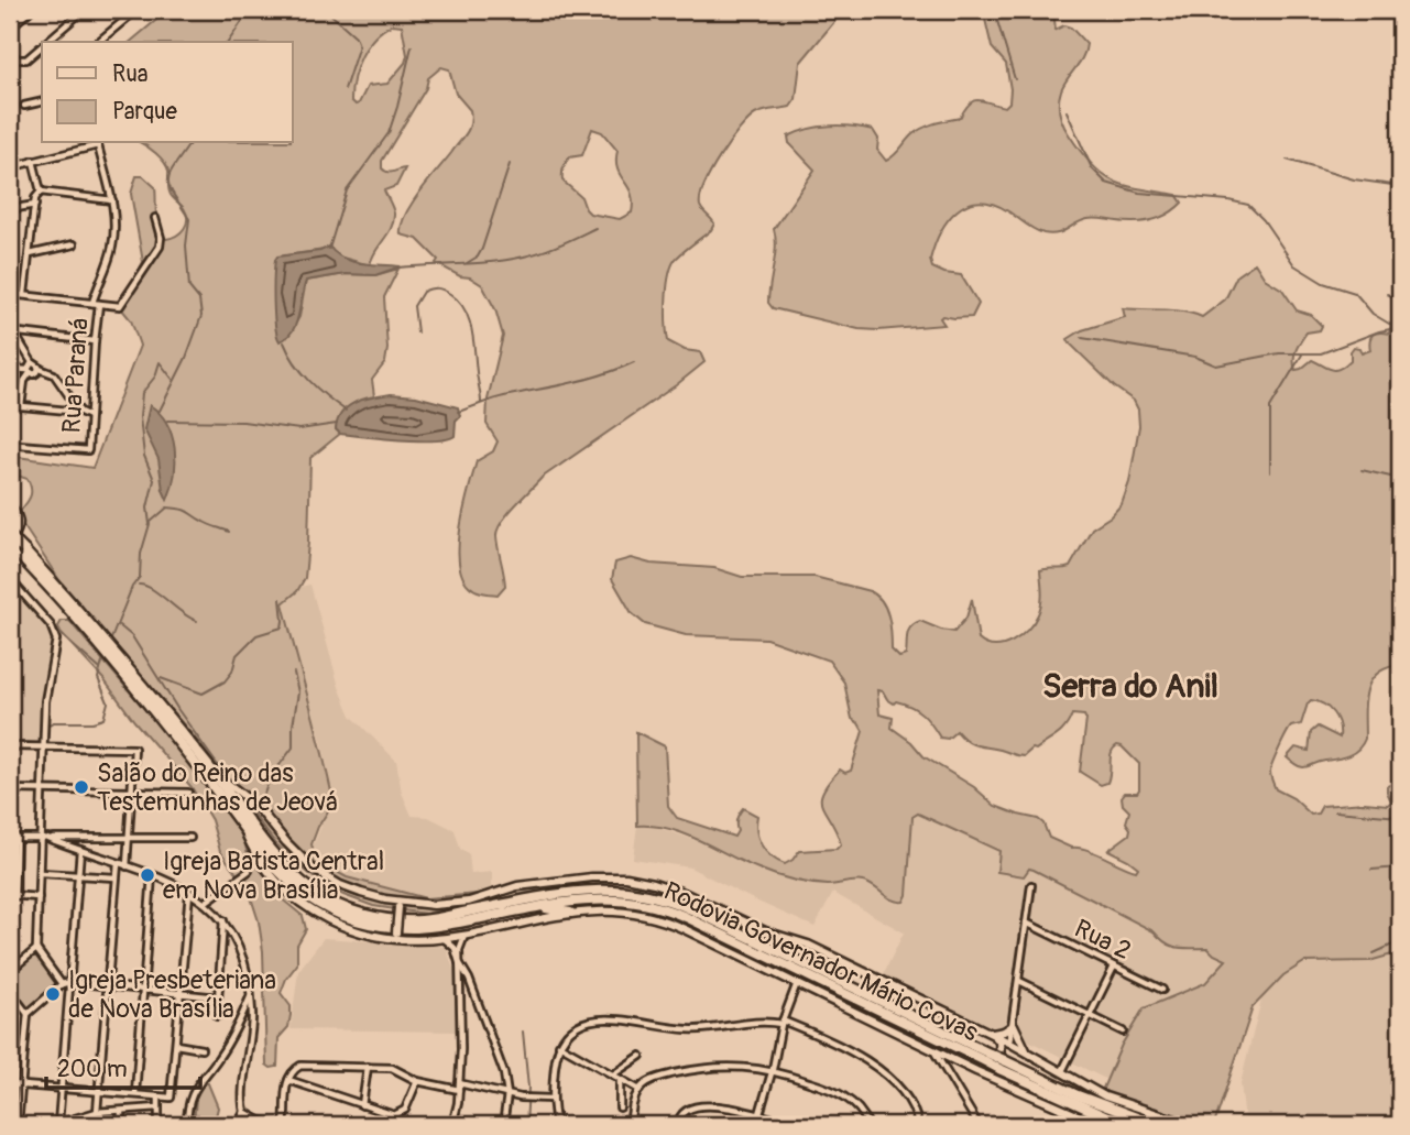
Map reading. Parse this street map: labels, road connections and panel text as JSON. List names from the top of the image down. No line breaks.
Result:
{"streets":{"highway":["Rodovia Governador Mário Covas"],"street":["Rua Paraná","Rua 2"]},"districts":["Serra do Anil"],"places":["Salão do Reino das Testemunhas de Jeová","Igreja Batista Central em Nova Brasília","Igreja Presbeteriana de Nova Brasília"],"legend":["Rua","Parque"],"scale_bar":"200 m"}
